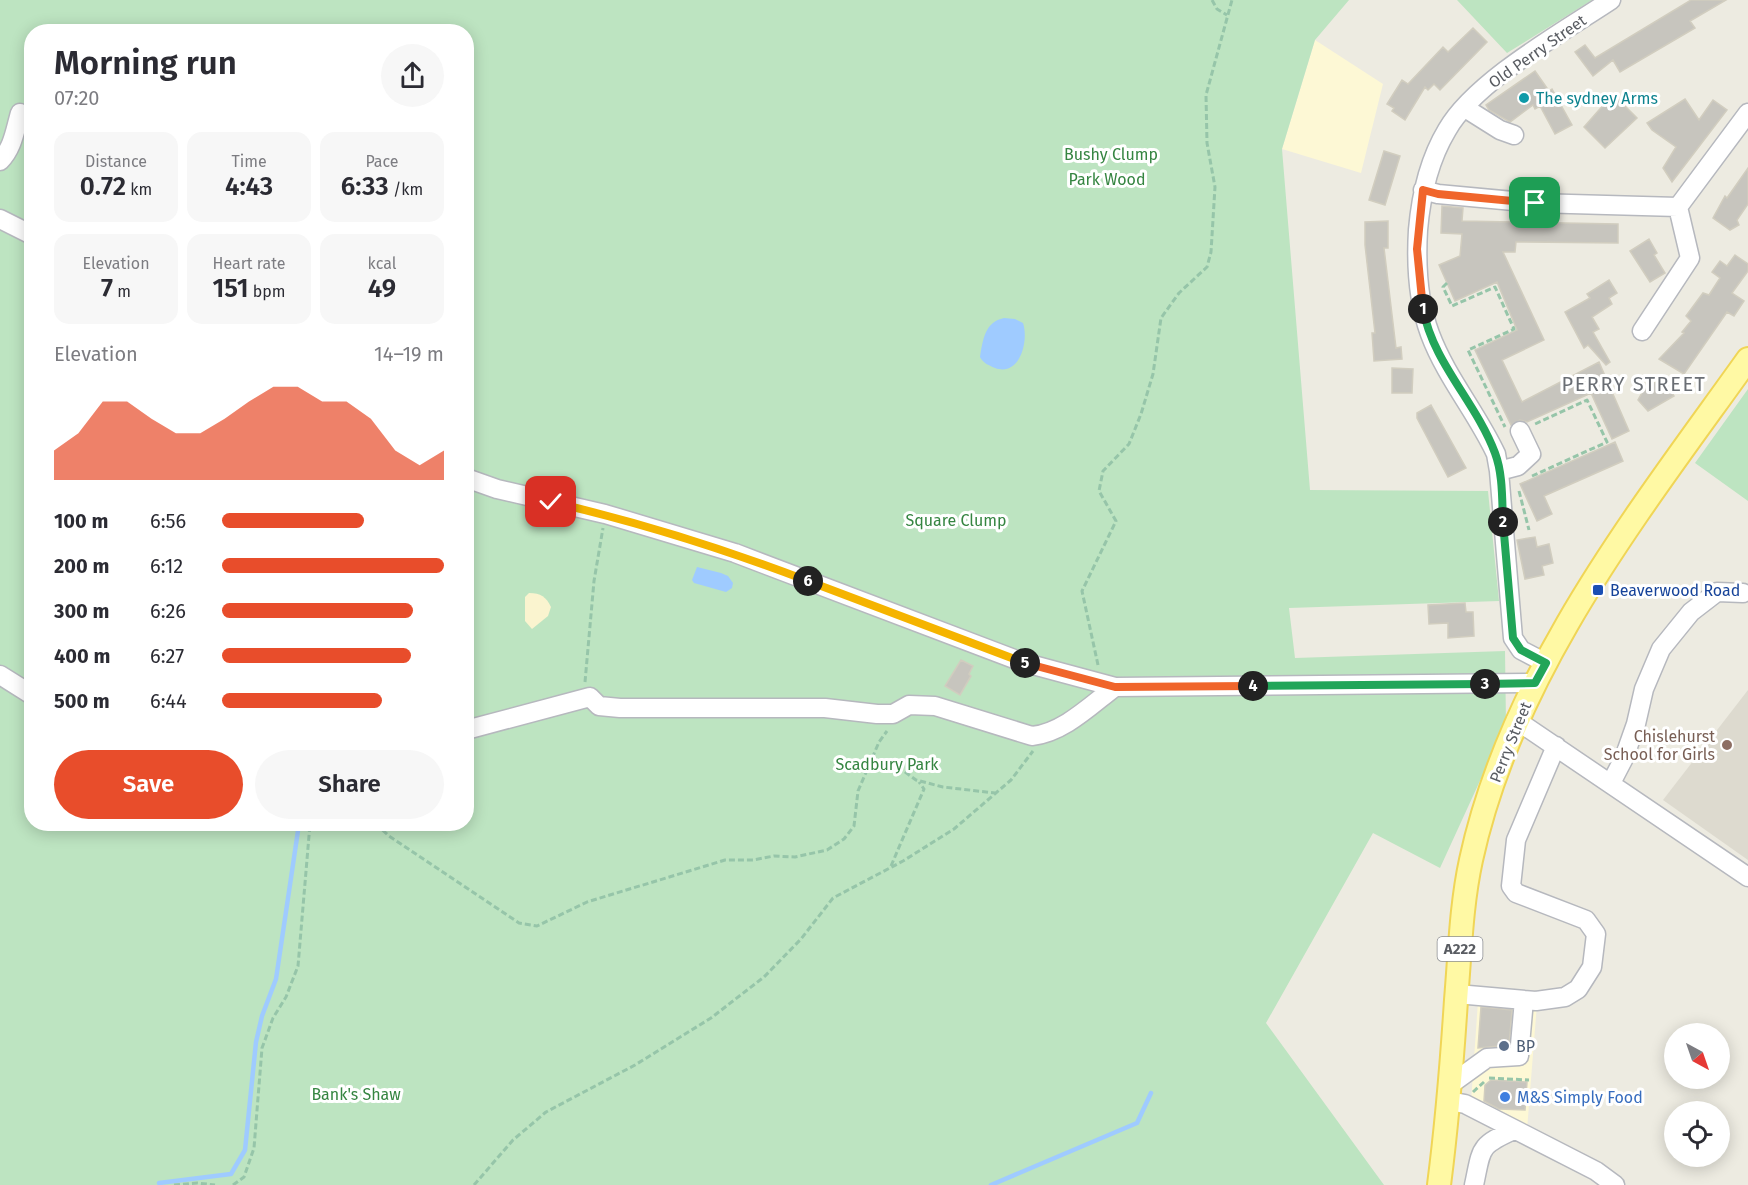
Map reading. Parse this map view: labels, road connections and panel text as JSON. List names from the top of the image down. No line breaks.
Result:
{"streets":{"main road":["Perry Street","A222"],"street":["Old Perry Street"]},"crossings":[["Old Perry Street","Perry Street"]],"districts":["PERRY STREET"],"parks":["Bushy Clump","Park Wood","Square Clump","Scadbury Park","Bank's Shaw"],"places":{"other":["The sydney Arms","Chislehurst School for Girls","BP","M&S Simply Food"],"transit":["Beaverwood Road"]},"north":"bottom right","page":{"heading":["Morning run","07:20"],"stats":[["Distance","0.72 km"],["Time","4:43"],["Pace","6:33 /km"],["Elevation","7 m"],["Heart rate","151 bpm"],["kcal","49"]],"pins":["1","2","6","5","3","4"],"chart":["Elevation","14–19 m"],"list":[{"name":"100 m","note":"6:56"},{"name":"200 m","note":"6:12"},{"name":"300 m","note":"6:26"},{"name":"400 m","note":"6:27"},{"name":"500 m","note":"6:44"}],"buttons":["Save","Share"]}}
